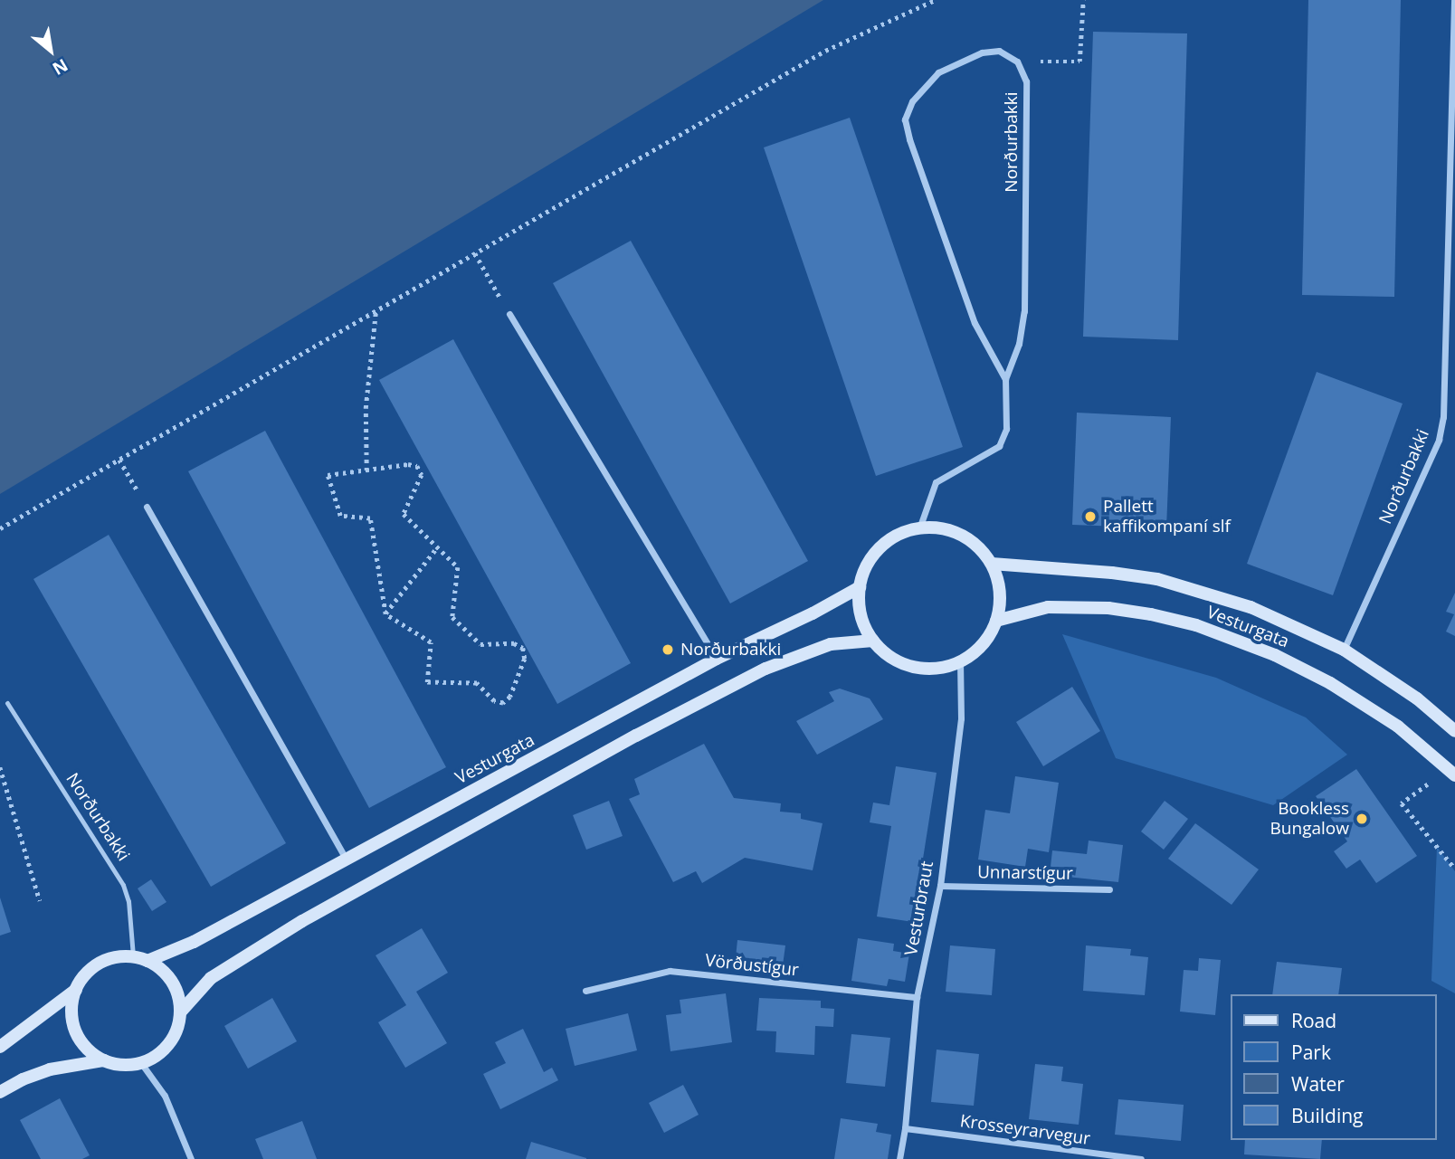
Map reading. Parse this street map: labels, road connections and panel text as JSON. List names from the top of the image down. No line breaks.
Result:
{"streets":{"main road":["Vesturgata"],"street":["Norðurbakki","Unnarstígur","Vesturbraut","Vörðustígur","Krosseyrarvegur"]},"crossings":[["Norðurbakki","Vesturgata"],["Norðurbakki","Vesturbraut"],["Vesturgata","Vesturbraut"],["Unnarstígur","Vesturbraut"],["Vesturbraut","Vörðustígur"],["Vesturbraut","Krosseyrarvegur"]],"places":["Pallett kaffikompaní slf","Norðurbakki","Bookless Bungalow"],"legend":["Road","Park","Water","Building"],"north":"bottom right"}
